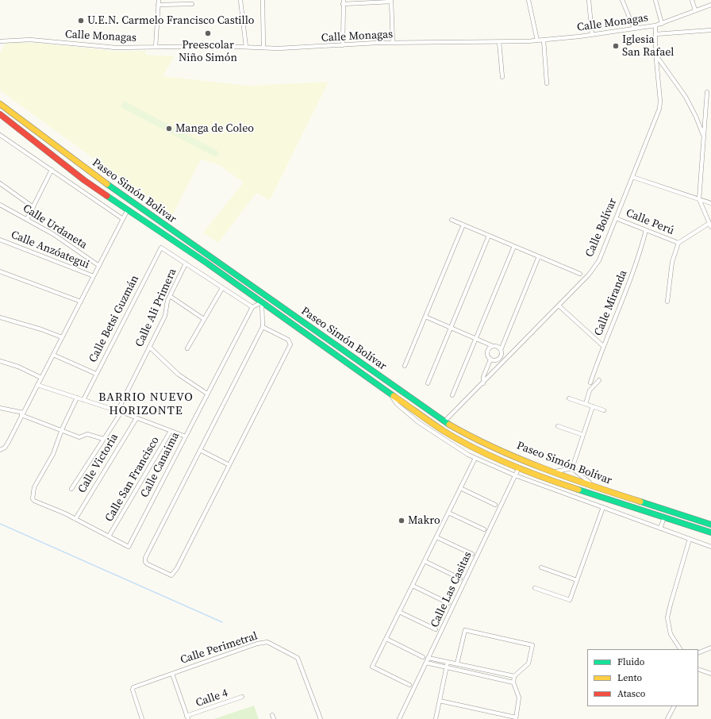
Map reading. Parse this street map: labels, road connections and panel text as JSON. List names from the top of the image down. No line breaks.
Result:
{"streets":{"main road":["Paseo Simón Bolívar"],"street":["Calle Monagas","Calle Perú","Calle Urdaneta","Calle Bolívar","Calle Anzóategui","Calle Miranda","Calle Ali Primera","Calle Betsi Guzmán","Calle Victoria","Calle Canaima","Calle San Francisco","Calle Las Casitas","Calle Perimetral","Calle 4"]},"crossings":[["Calle Monagas","Calle Bolívar"],["Paseo Simón Bolívar","Calle Bolívar"],["Paseo Simón Bolívar","Calle Las Casitas"],["Calle Perú","Calle Bolívar"],["Calle Perú","Calle Miranda"],["Calle Ali Primera","Calle Betsi Guzmán"],["Calle Canaima","Calle San Francisco"]],"districts":["BARRIO NUEVO HORIZONTE"],"places":["U.E.N. Carmelo Francisco Castillo","Preescolar Niño Simón","Iglesia San Rafael","Manga de Coleo","Makro"],"legend":["Fluido","Lento","Atasco"]}
